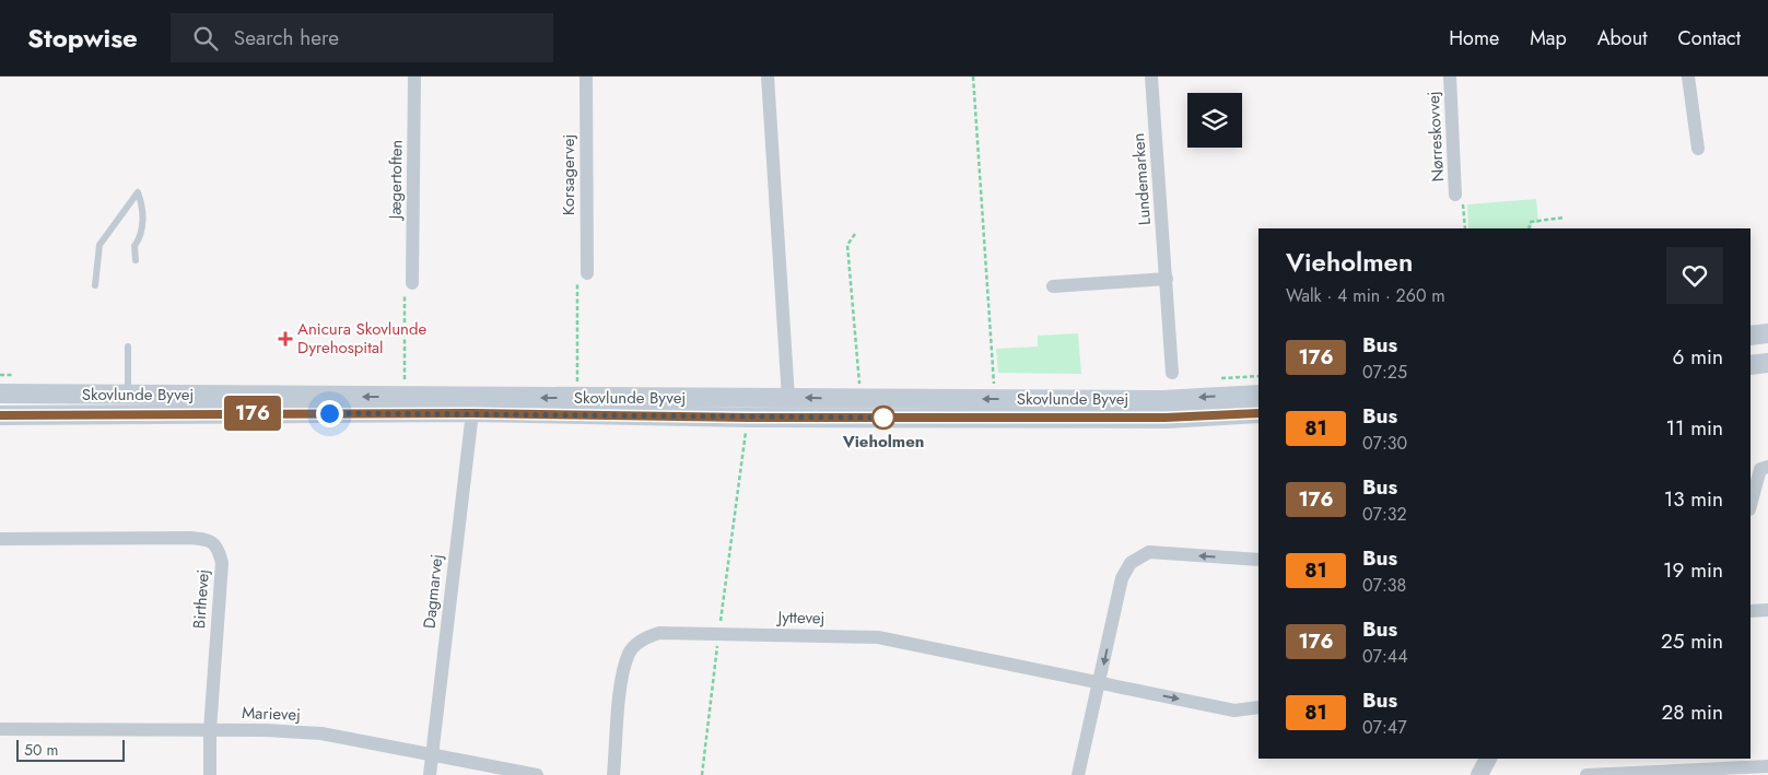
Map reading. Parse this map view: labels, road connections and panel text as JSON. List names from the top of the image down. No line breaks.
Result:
{"streets":{"main road":["Skovlunde Byvej"],"street":["Nørreskovvej","Korsagervej","Jægertoften","Lundemarken","Dagmarvej","Birthevej","Jyttevej","Marievej"]},"crossings":[["Skovlunde Byvej","Dagmarvej"],["Dagmarvej","Marievej"],["Birthevej","Marievej"]],"places":{"health":["Anicura Skovlunde Dyrehospital"],"other":["Vieholmen"]},"lines":["bus line 176"],"scale_bar":"50 m","page":{"header":"Stopwise","search":"Search here","nav":["Home","Map","About","Contact"],"on_map":"176","heading":["Vieholmen","Walk · 4 min · 260 m"],"list":[{"mark":"176","name":"Bus","note":"07:25","value":"6 min"},{"mark":"81","name":"Bus","note":"07:30","value":"11 min"},{"mark":"176","name":"Bus","note":"07:32","value":"13 min"},{"mark":"81","name":"Bus","note":"07:38","value":"19 min"},{"mark":"176","name":"Bus","note":"07:44","value":"25 min"},{"mark":"81","name":"Bus","note":"07:47","value":"28 min"}],"scale":"50 m"}}
